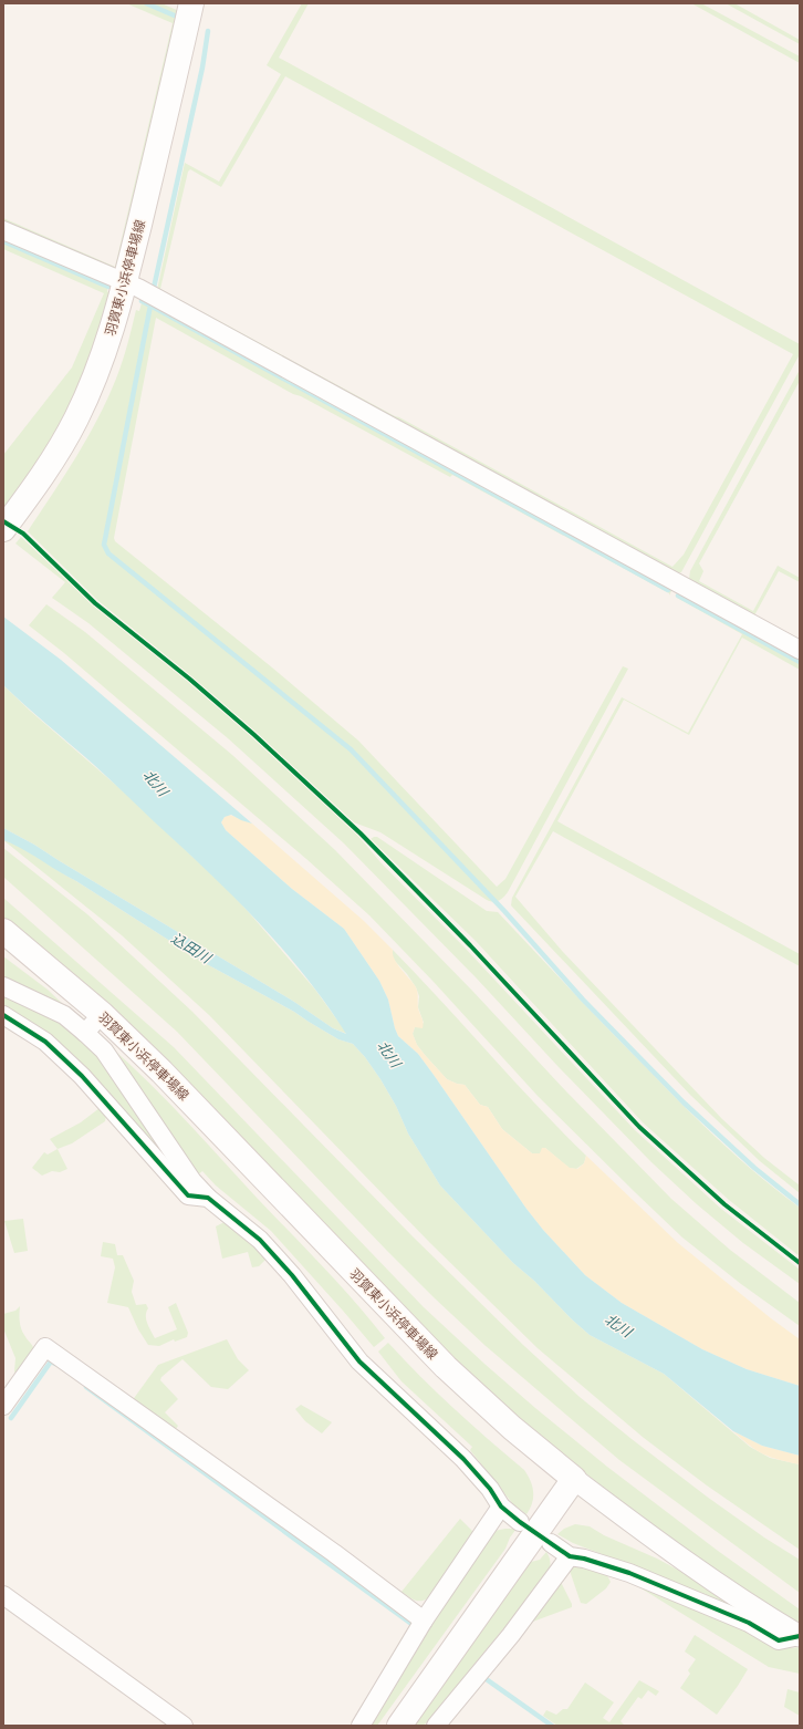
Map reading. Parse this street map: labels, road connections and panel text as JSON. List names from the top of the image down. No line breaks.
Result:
{"streets":{"main road":["羽賀東小浜停車場線"]},"water":["北川","込田川"]}
